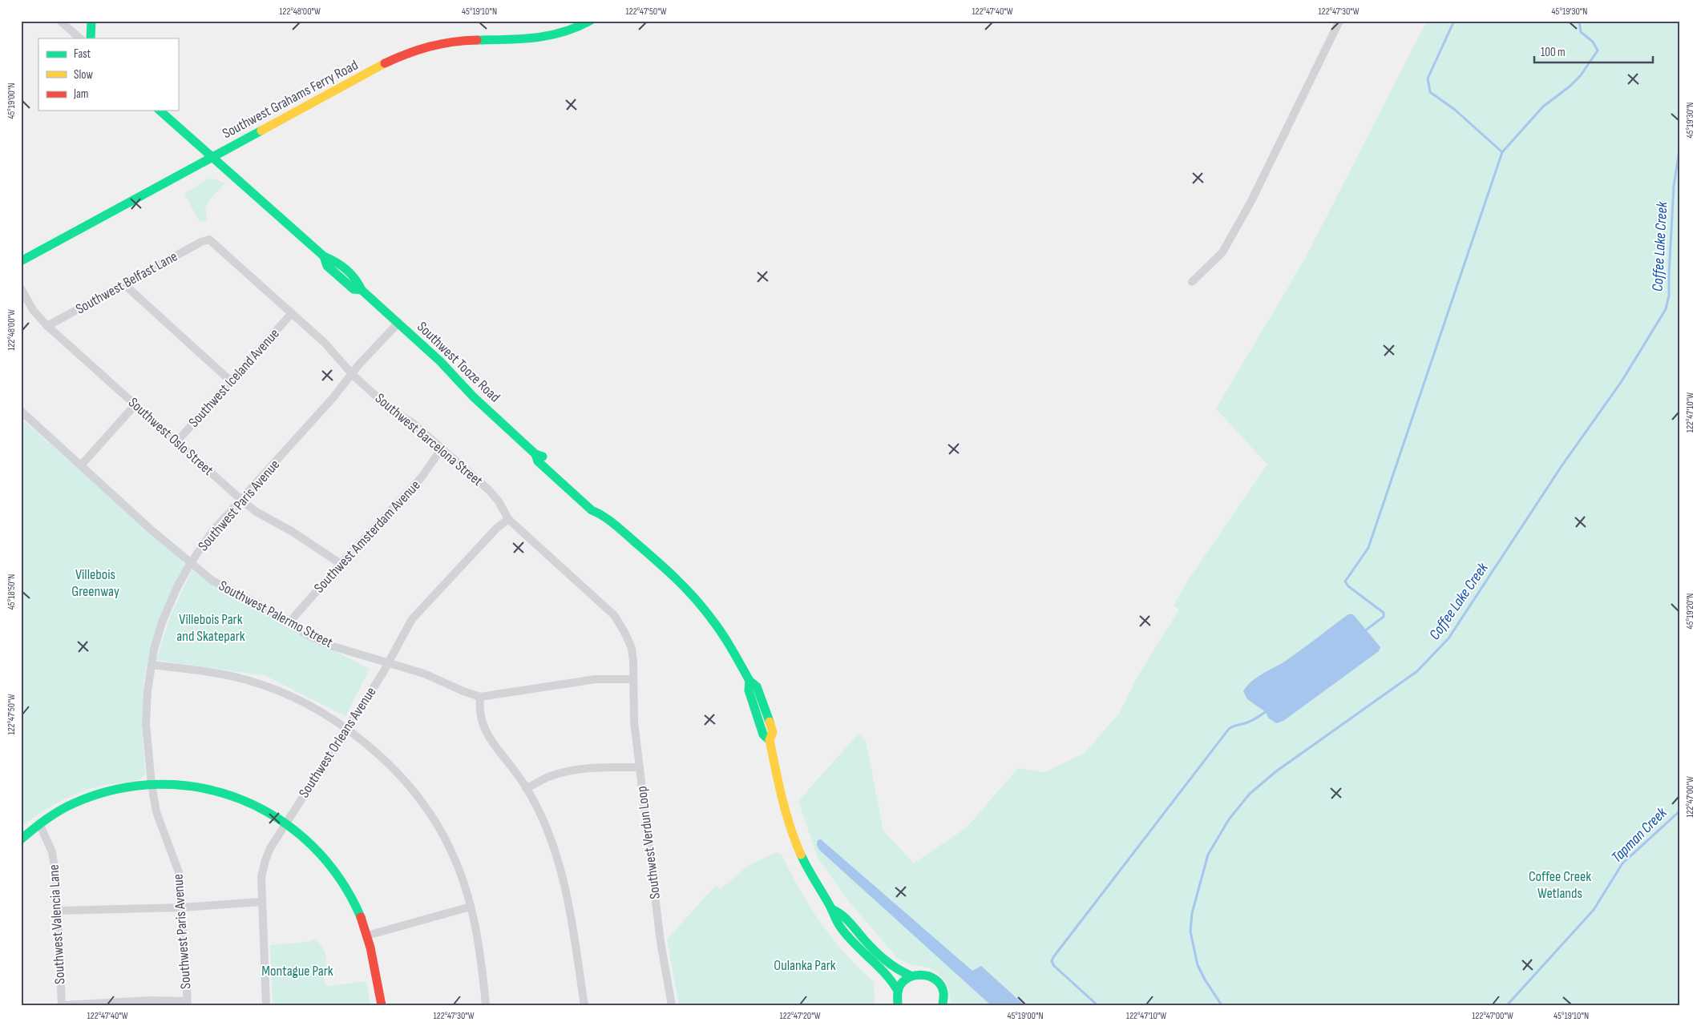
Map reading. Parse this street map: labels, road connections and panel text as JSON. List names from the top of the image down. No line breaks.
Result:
{"streets":{"main road":["Southwest Grahams Ferry Road","Southwest Tooze Road"],"street":["Southwest Belfast Lane","Southwest Iceland Avenue","Southwest Oslo Street","Southwest Barcelona Street","Southwest Paris Avenue","Southwest Amsterdam Avenue","Southwest Palermo Street","Southwest Orleans Avenue","Southwest Verdun Loop","Southwest Valencia Lane"]},"crossings":[["Southwest Grahams Ferry Road","Southwest Tooze Road"],["Southwest Belfast Lane","Southwest Oslo Street"],["Southwest Belfast Lane","Southwest Barcelona Street"],["Southwest Tooze Road","Southwest Paris Avenue"],["Southwest Iceland Avenue","Southwest Oslo Street"],["Southwest Iceland Avenue","Southwest Barcelona Street"],["Southwest Oslo Street","Southwest Paris Avenue"],["Southwest Oslo Street","Southwest Amsterdam Avenue"],["Southwest Barcelona Street","Southwest Paris Avenue"],["Southwest Barcelona Street","Southwest Amsterdam Avenue"],["Southwest Barcelona Street","Southwest Palermo Street"],["Southwest Barcelona Street","Southwest Orleans Avenue"],["Southwest Barcelona Street","Southwest Verdun Loop"],["Southwest Paris Avenue","Southwest Palermo Street"],["Southwest Amsterdam Avenue","Southwest Palermo Street"],["Southwest Palermo Street","Southwest Orleans Avenue"],["Southwest Palermo Street","Southwest Verdun Loop"]],"water":["Coffee Lake Creek","Tapman Creek"],"parks":["Villebois Greenway","Villebois Park and Skatepark","Coffee Creek Wetlands","Oulanka Park","Montague Park"],"legend":["Fast","Slow","Jam"],"scale_bar":"100 m","coordinates":["122°48'00\"W","45°19'10\"N","122°47'50\"W","122°47'40\"W","122°47'30\"W","45°19'30\"N","45°19'00\"N","122°47'10\"W","45°18'50\"N","45°19'20\"N","122°47'00\"W","122°47'20\"W"]}
